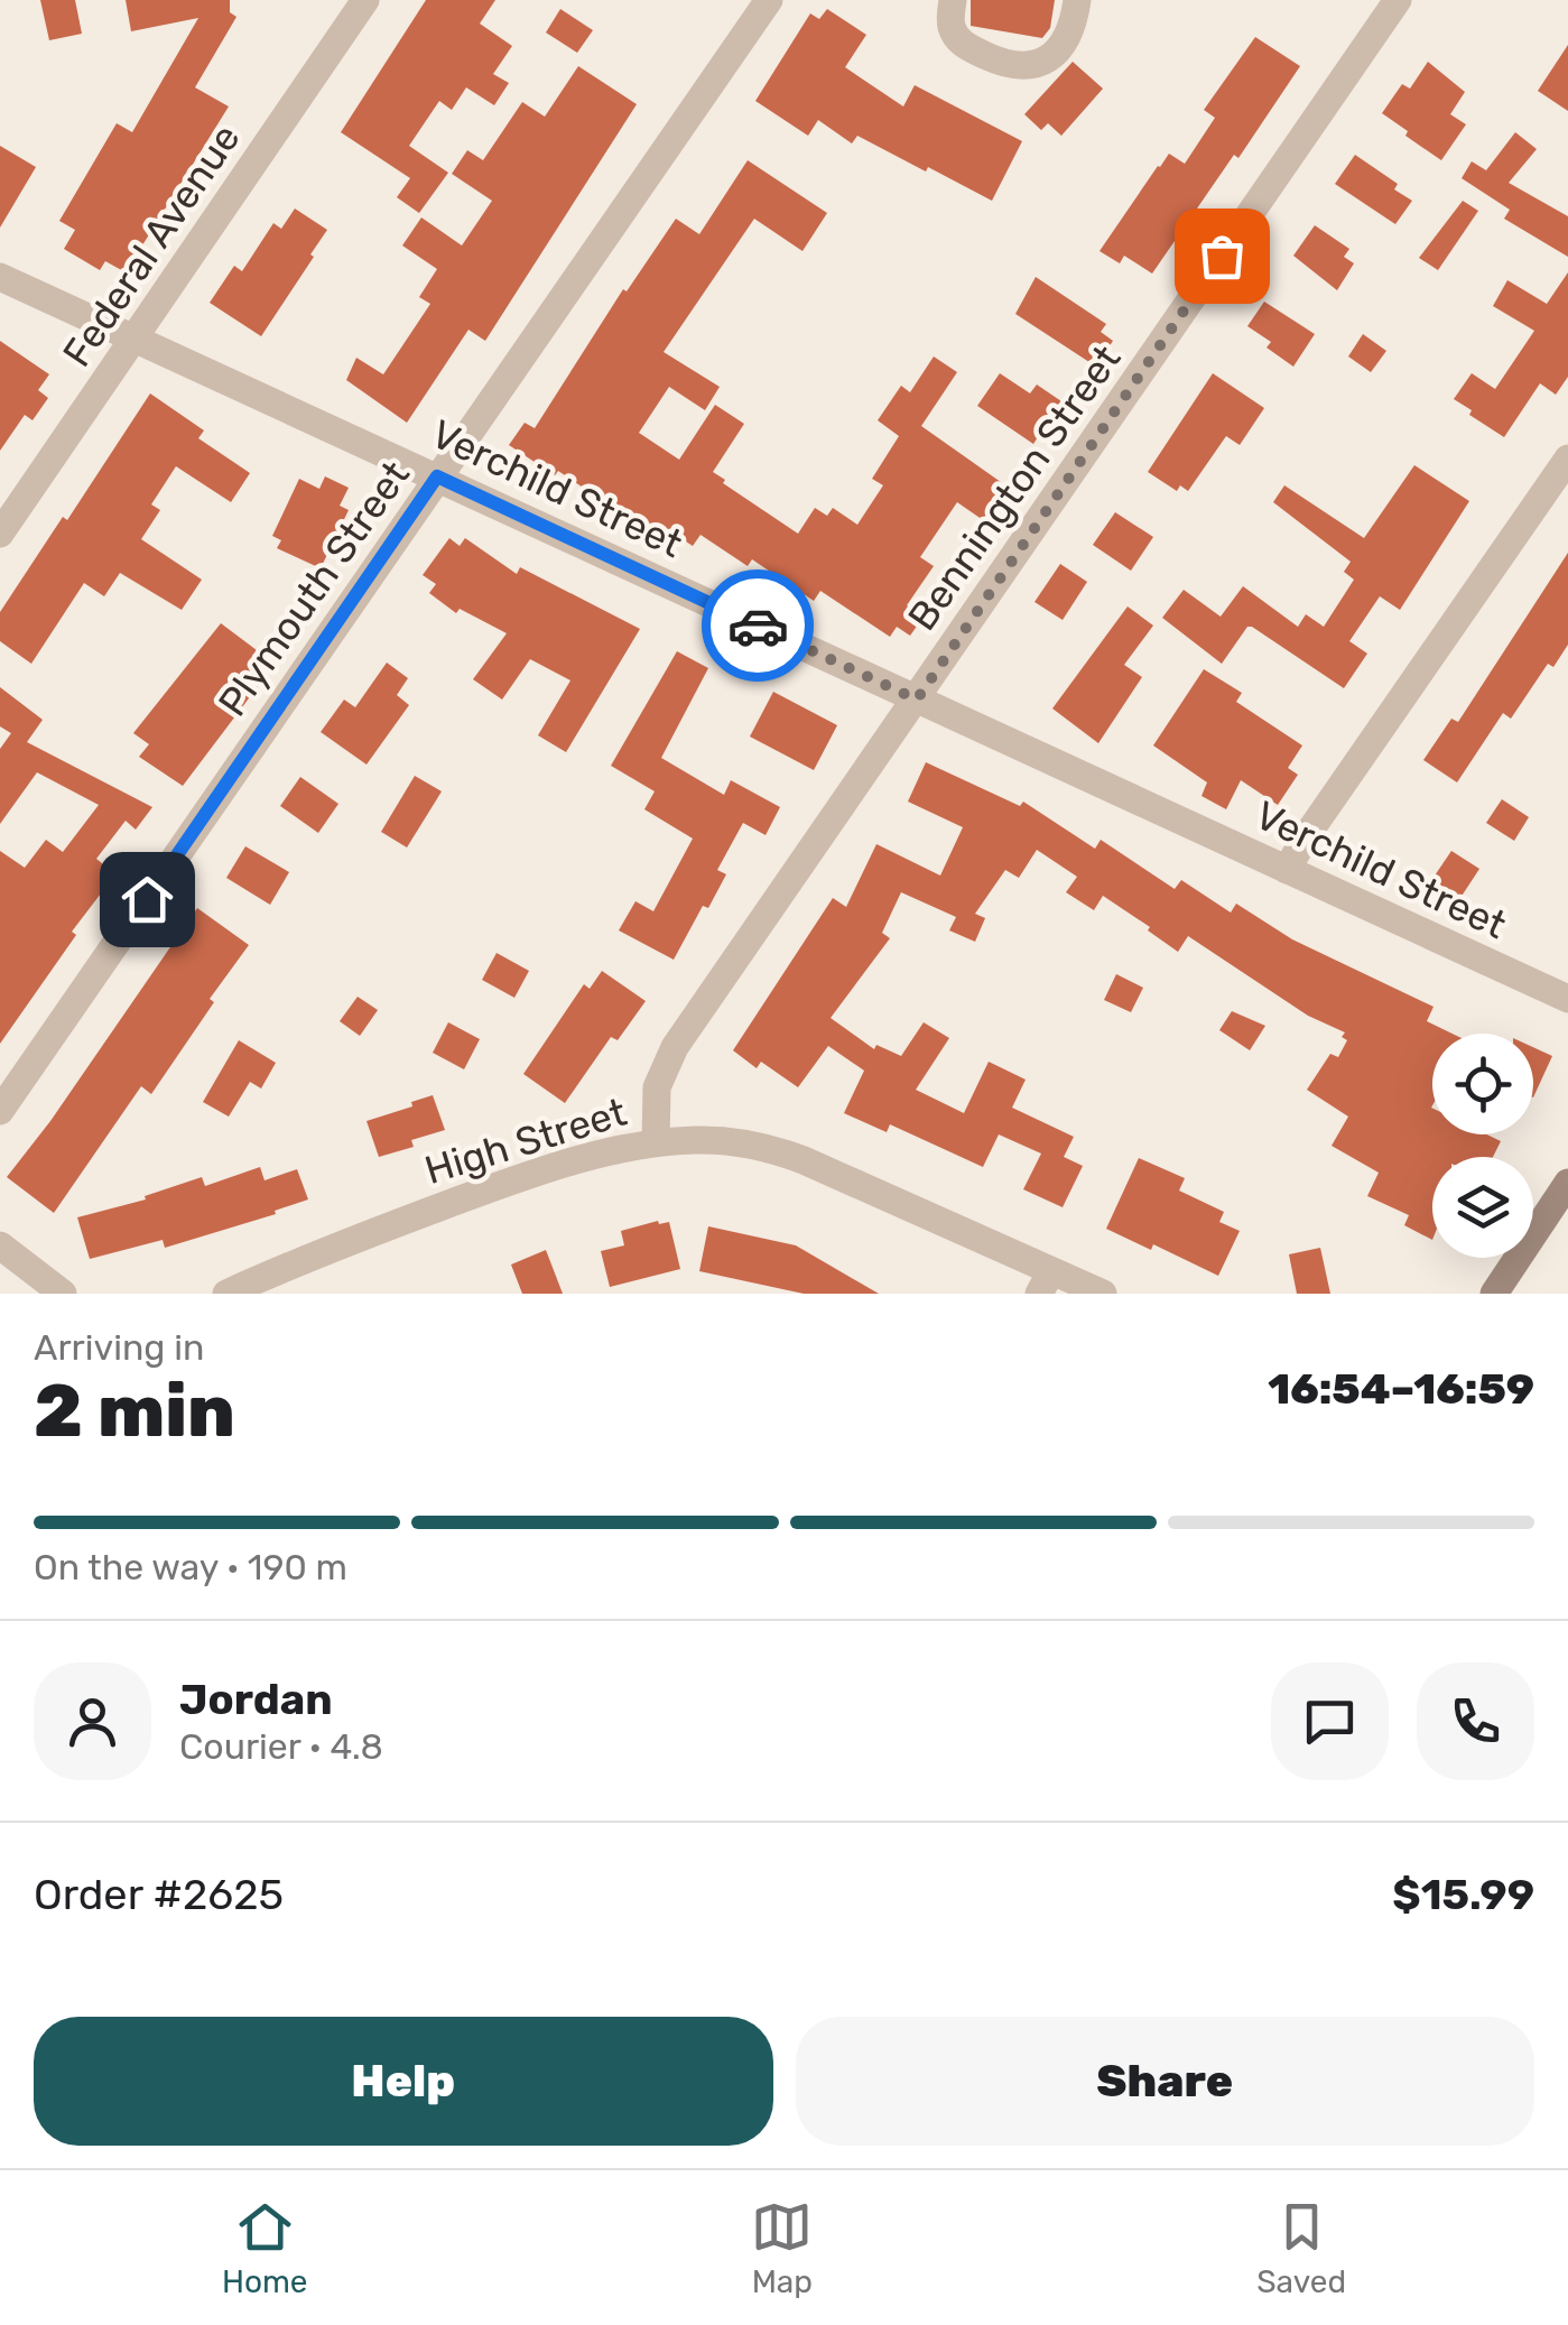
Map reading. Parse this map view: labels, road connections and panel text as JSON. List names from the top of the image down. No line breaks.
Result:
{"streets":{"street":["Federal Avenue","Bennington Street","Verchild Street","Plymouth Street","High Street"]},"crossings":[["Federal Avenue","Verchild Street"],["Bennington Street","Verchild Street"],["Bennington Street","High Street"],["Verchild Street","Plymouth Street"]],"page":{"heading":["2 min","Arriving in","16:54–16:59"],"panel":["Jordan","Courier · 4.8","Order #2625","$15.99"],"bar":"On the way · 190 m","buttons":["Help","Share"],"tabs":["Home","Map","Saved"]}}
